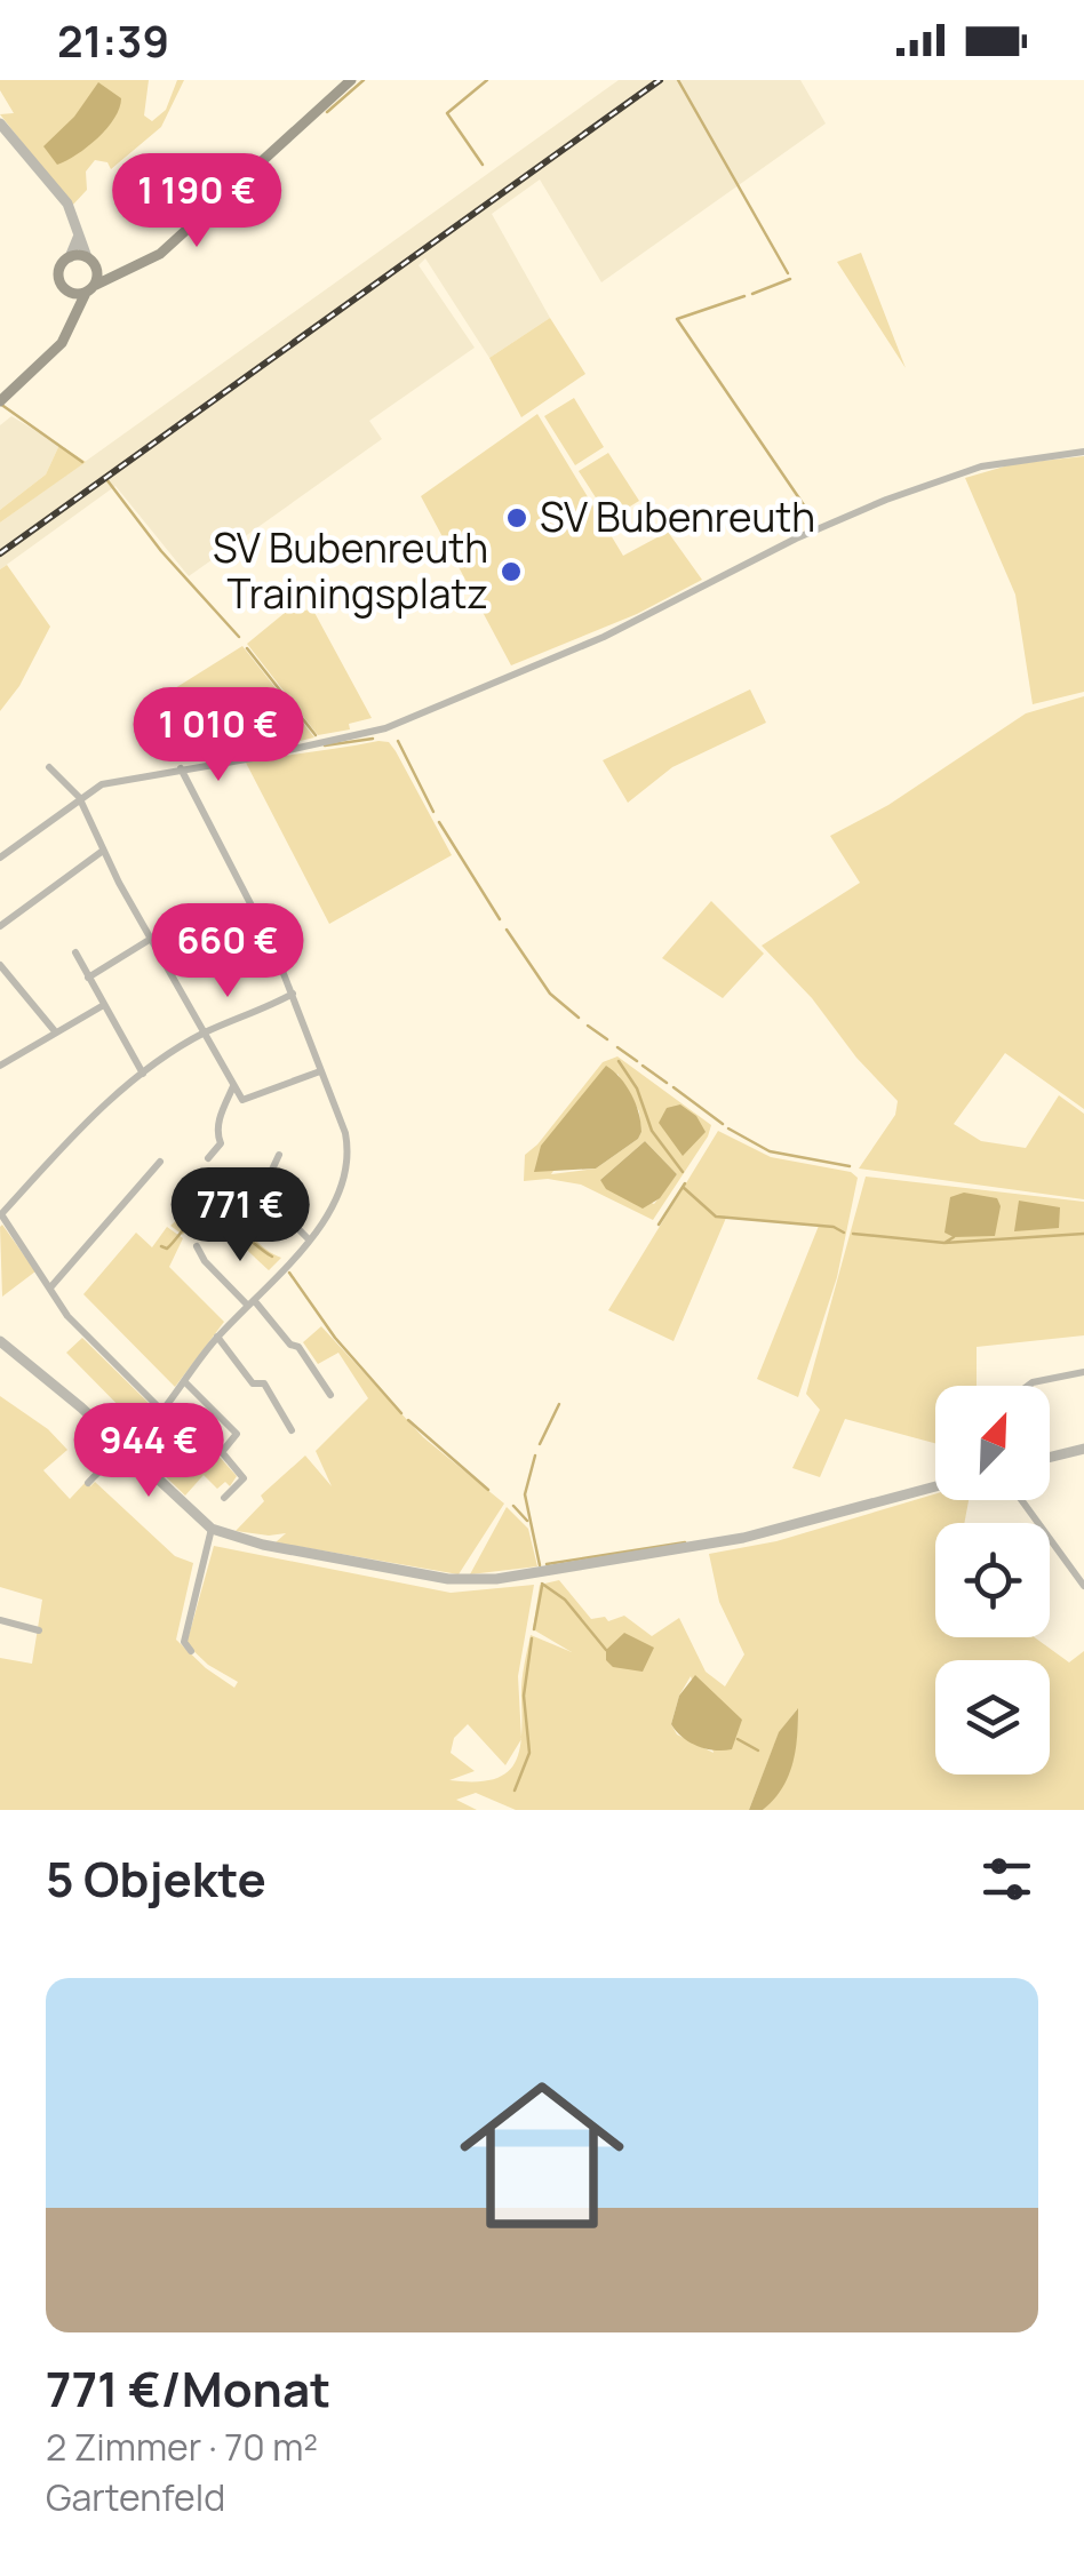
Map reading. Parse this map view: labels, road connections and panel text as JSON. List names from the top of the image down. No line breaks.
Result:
{"places":["SV Bubenreuth","SV Bubenreuth Trainingsplatz"],"north":"top right","page":{"status":"21:39","price":["1 190 €","1 010 €","660 €","771 €","944 €"],"heading":"5 Objekte","list":[{"name":"771 €/Monat","note":"2 Zimmer · 70 m² · Gartenfeld"}]}}
